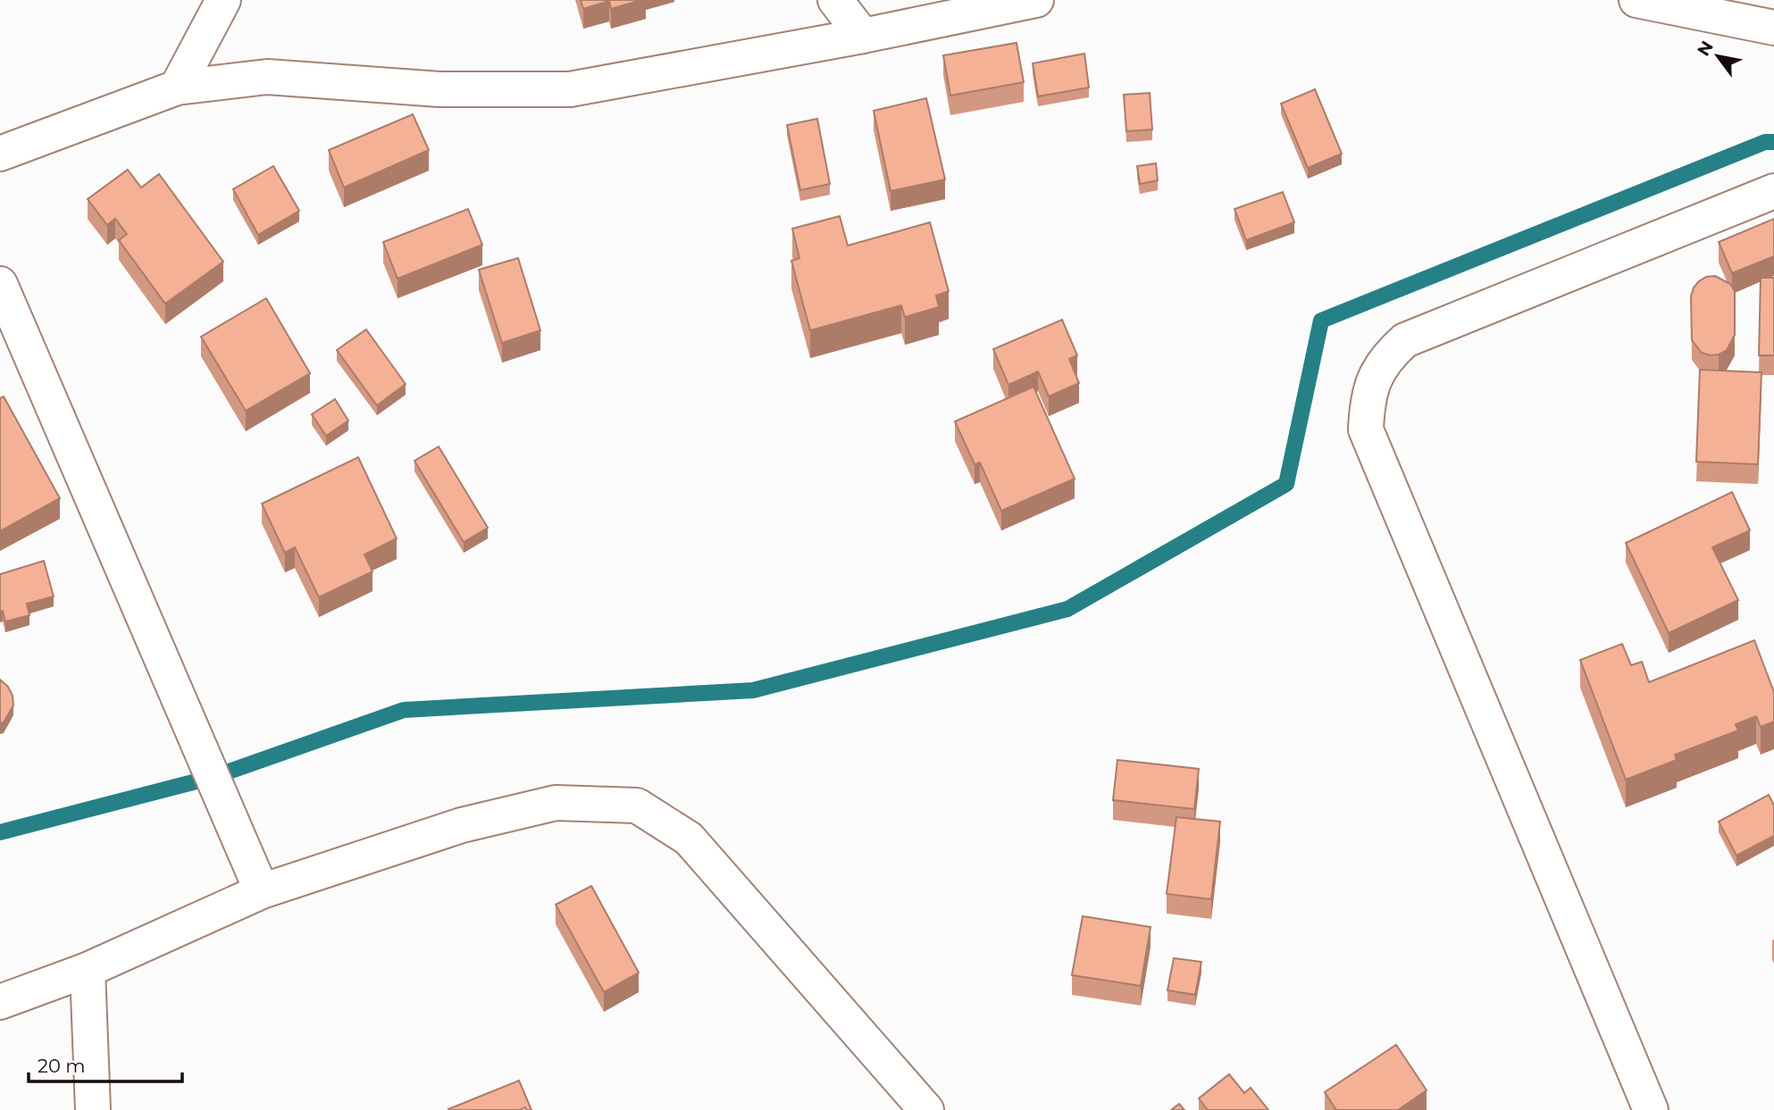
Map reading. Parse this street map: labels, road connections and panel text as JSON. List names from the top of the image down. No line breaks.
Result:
{"scale_bar":"20 m","north":"top left"}
